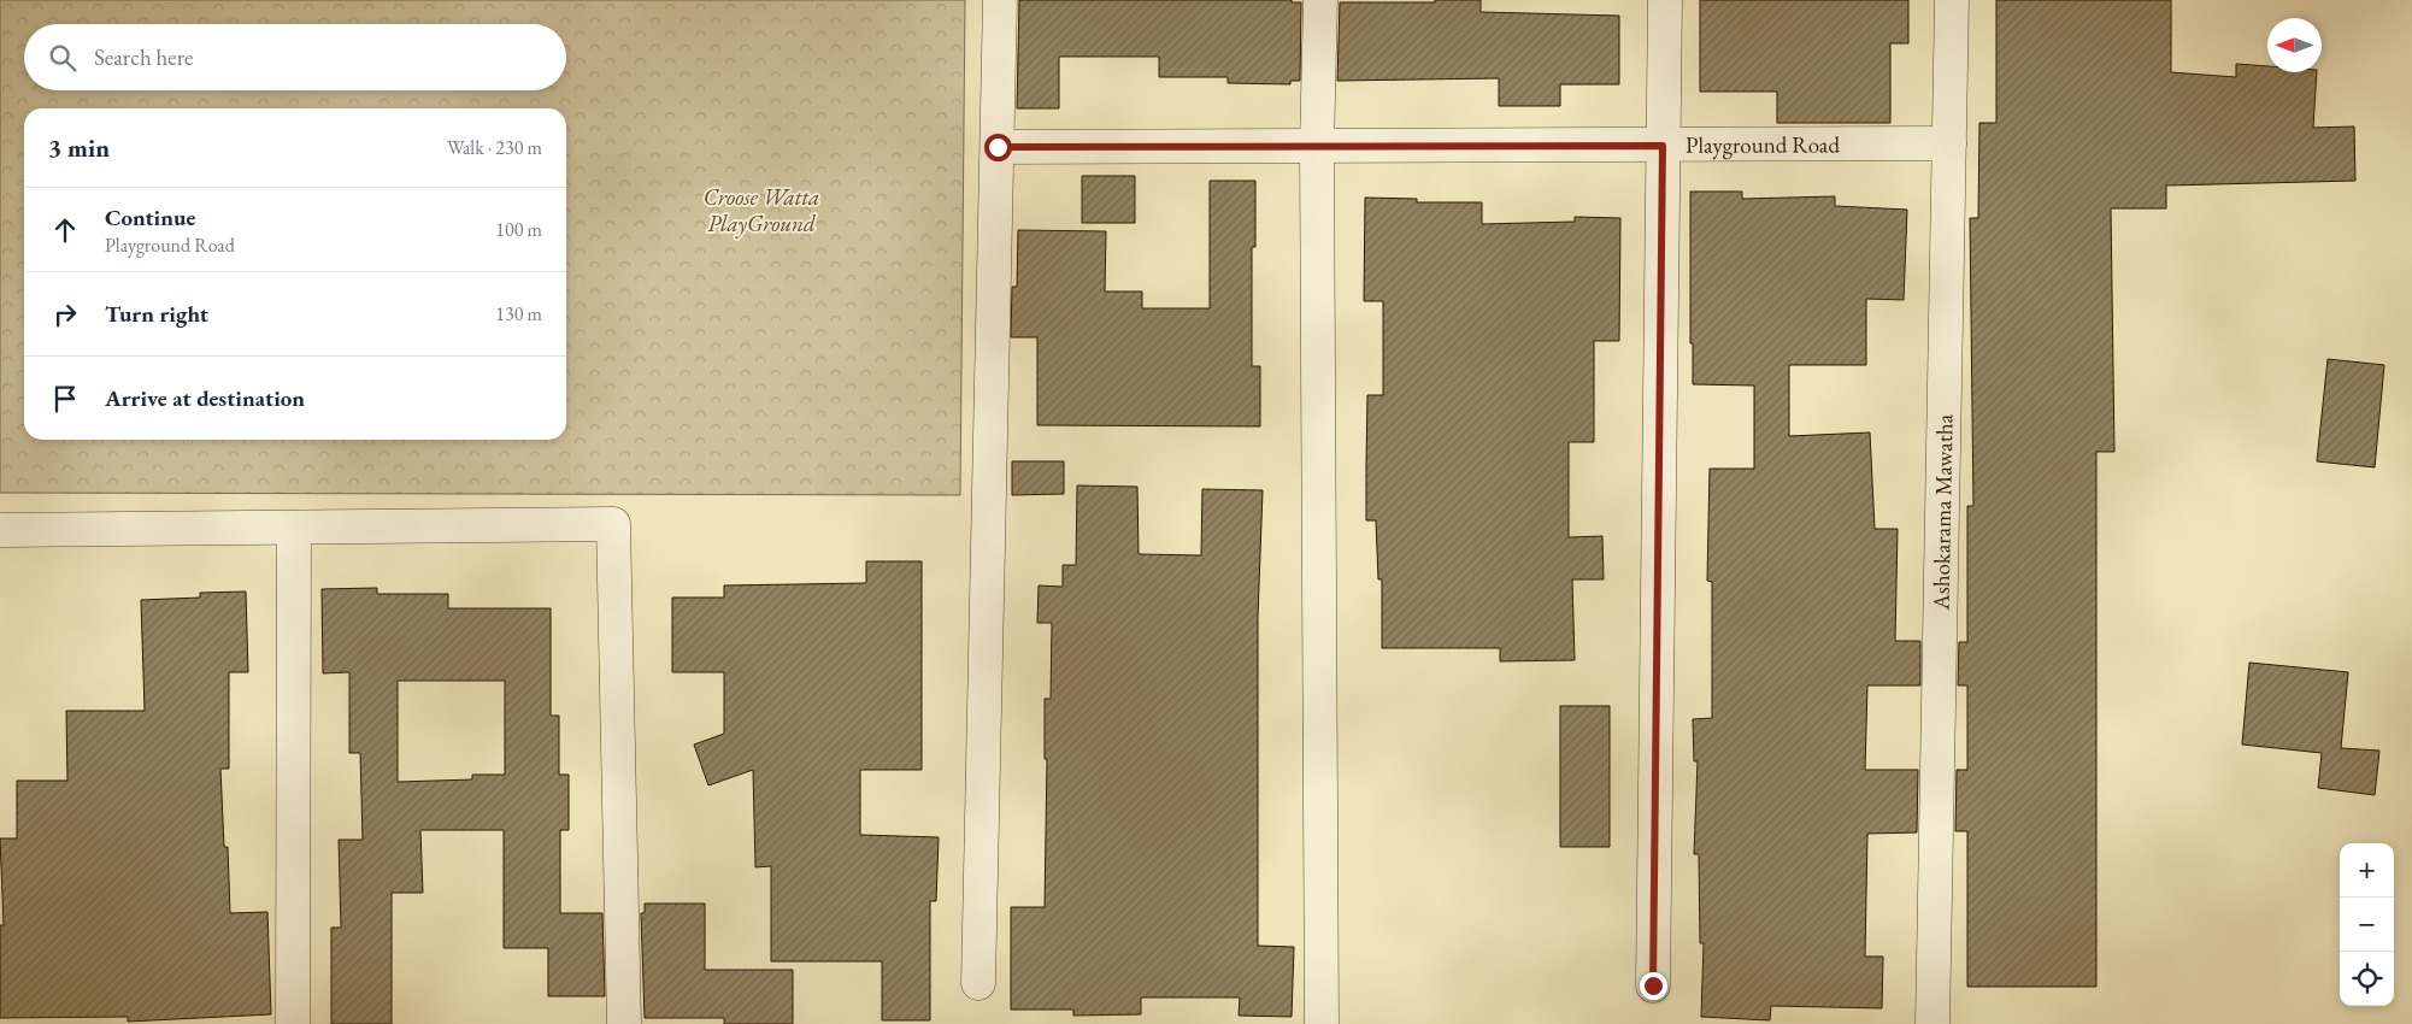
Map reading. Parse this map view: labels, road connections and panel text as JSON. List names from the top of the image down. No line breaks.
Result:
{"streets":{"street":["Playground Road","Ashokarama Mawatha"]},"crossings":[["Playground Road","Ashokarama Mawatha"]],"parks":["Croose Watta PlayGround"],"north":"left","page":{"search":"Search here","heading":["3 min","Walk · 230 m"],"list":[["Continue","Playground Road","100 m"],["Turn right","130 m"],"Arrive at destination"],"map_buttons":["+","−"]}}
